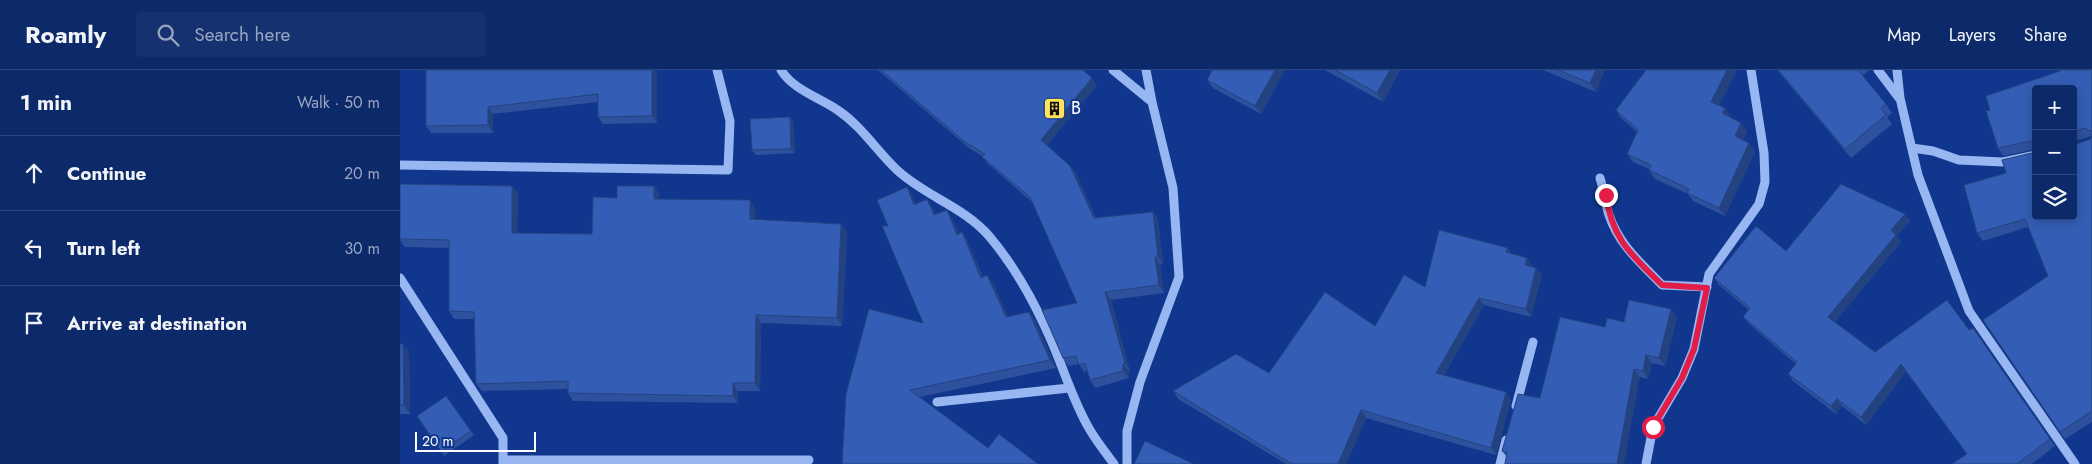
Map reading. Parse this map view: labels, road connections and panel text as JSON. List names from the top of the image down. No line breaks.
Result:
{"places":{"building":["B"]},"scale_bar":"20 m","page":{"header":"Roamly","search":"Search here","nav":["Map","Layers","Share"],"heading":["1 min","Walk · 50 m"],"map_buttons":["+","−"],"list":[["Continue","20 m"],["Turn left","30 m"],"Arrive at destination"],"scale":"20 m"}}
